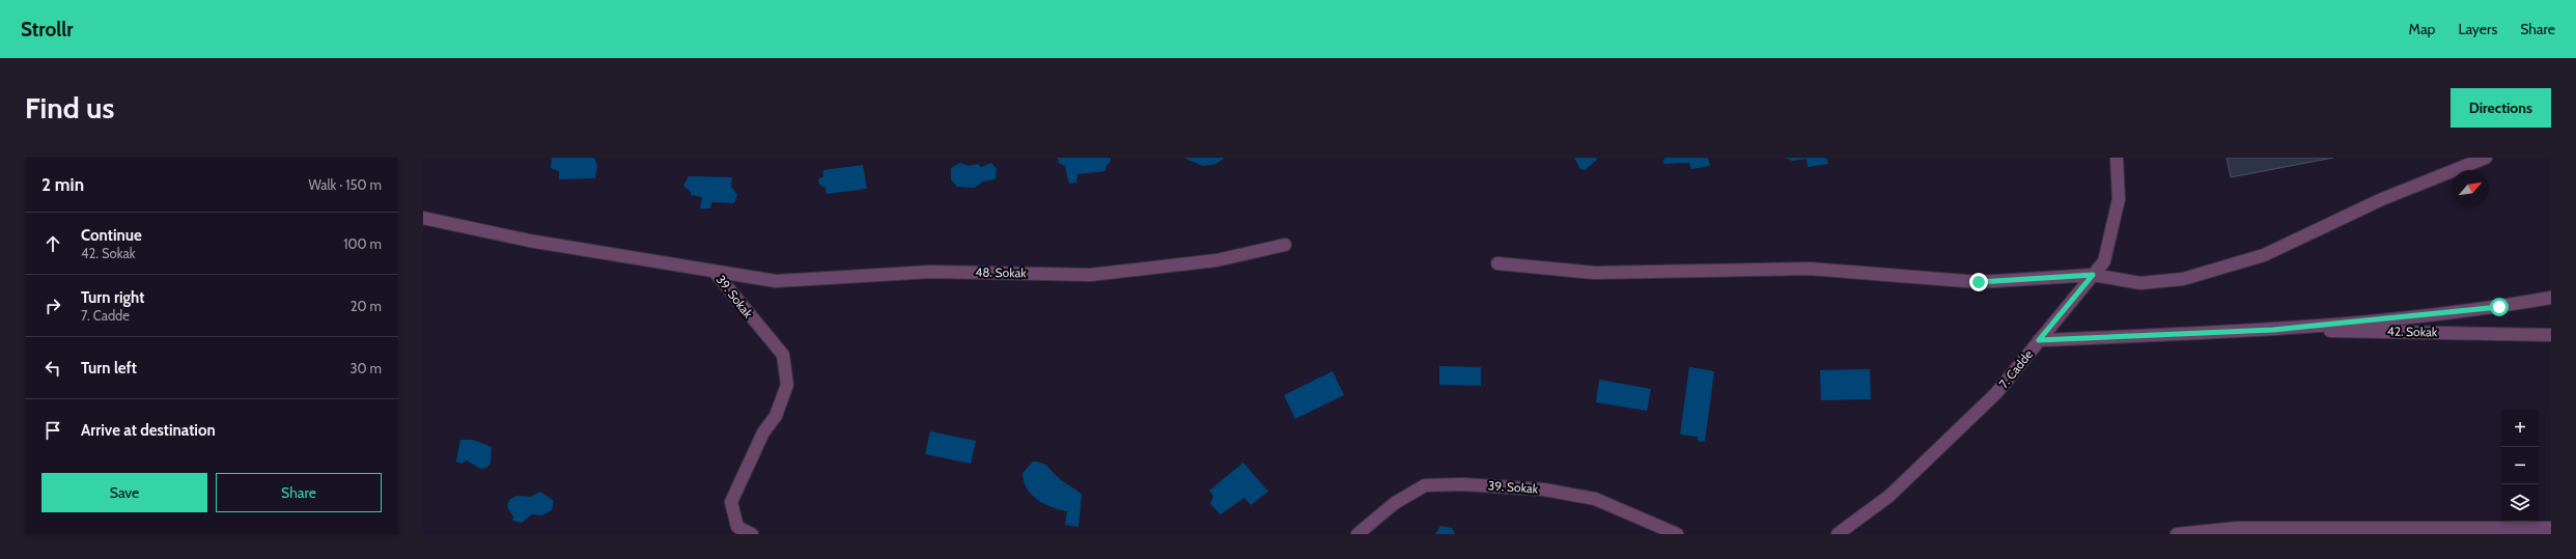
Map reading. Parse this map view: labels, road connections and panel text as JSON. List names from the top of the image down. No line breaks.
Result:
{"streets":{"street":["48. Sokak","39. Sokak","42. Sokak","7. Cadde"]},"crossings":[["48. Sokak","39. Sokak"],["42. Sokak","7. Cadde"]],"north":"top right","page":{"header":"Strollr","nav":["Map","Layers","Share"],"buttons":["Directions",["Save","Share"]],"title":"Find us","heading":["2 min","Walk · 150 m"],"list":[["Continue","42. Sokak","100 m"],["Turn right","7. Cadde","20 m"],["Turn left","30 m"],"Arrive at destination"],"map_buttons":["+","−"]}}
